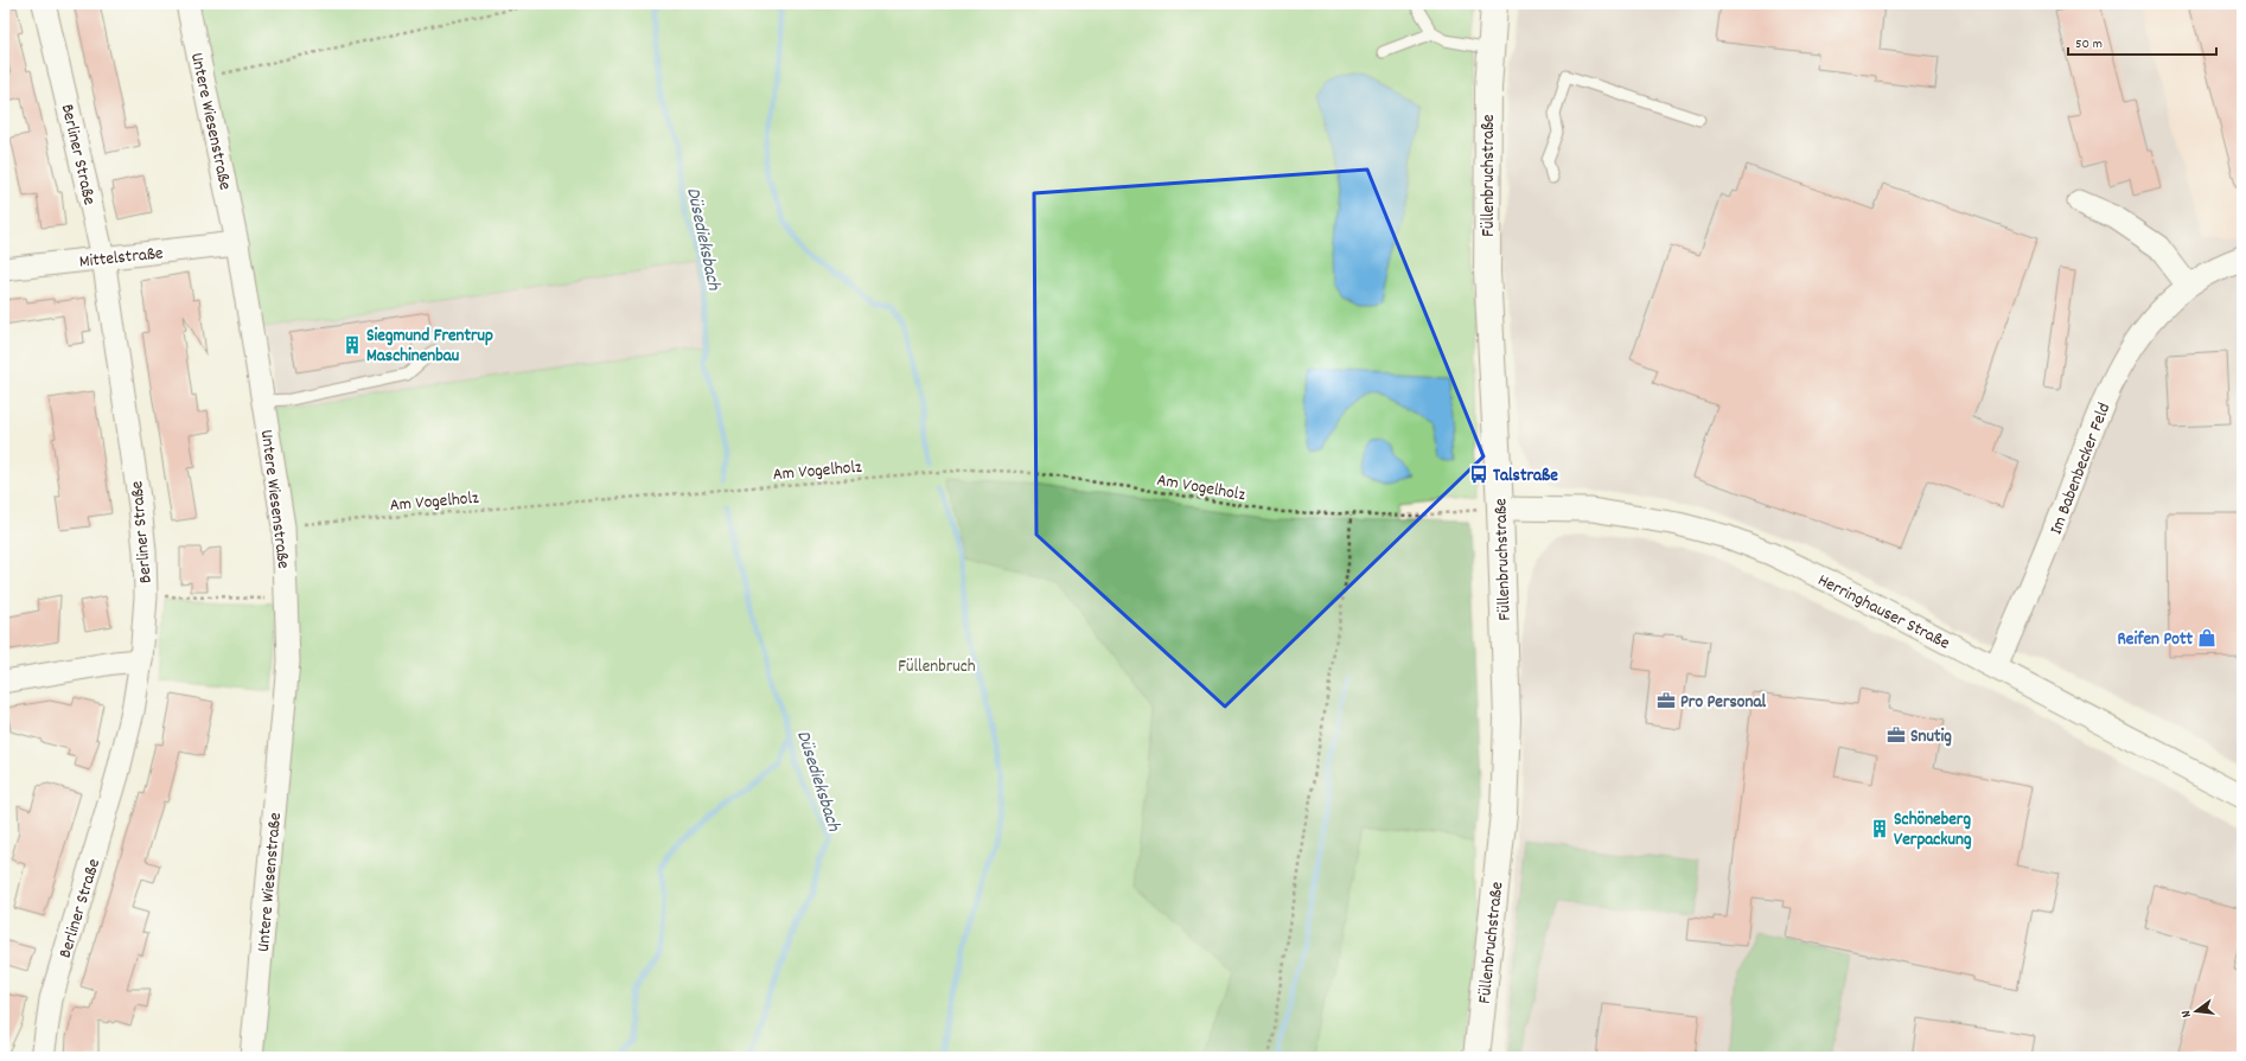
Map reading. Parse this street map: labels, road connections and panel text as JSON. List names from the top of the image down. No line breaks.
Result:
{"streets":{"street":["Untere Wiesenstraße","Berliner Straße","Füllenbruchstraße","Mittelstraße","Im Babenbecker Feld","Herringhauser Straße"],"path":["Am Vogelholz"]},"crossings":[["Untere Wiesenstraße","Mittelstraße"],["Untere Wiesenstraße","Am Vogelholz"],["Berliner Straße","Mittelstraße"],["Füllenbruchstraße","Am Vogelholz"],["Füllenbruchstraße","Herringhauser Straße"],["Im Babenbecker Feld","Herringhauser Straße"],["Am Vogelholz","Herringhauser Straße"]],"water":["Düsedieksbach"],"parks":["Füllenbruch"],"places":{"building":["Siegmund Frentrup Maschinenbau","Schöneberg Verpackung"],"bus stop":["Talstraße"],"shop":["Reifen Pott"],"office":["Pro Personal","Snutig"]},"scale_bar":"50 m","north":"left"}
